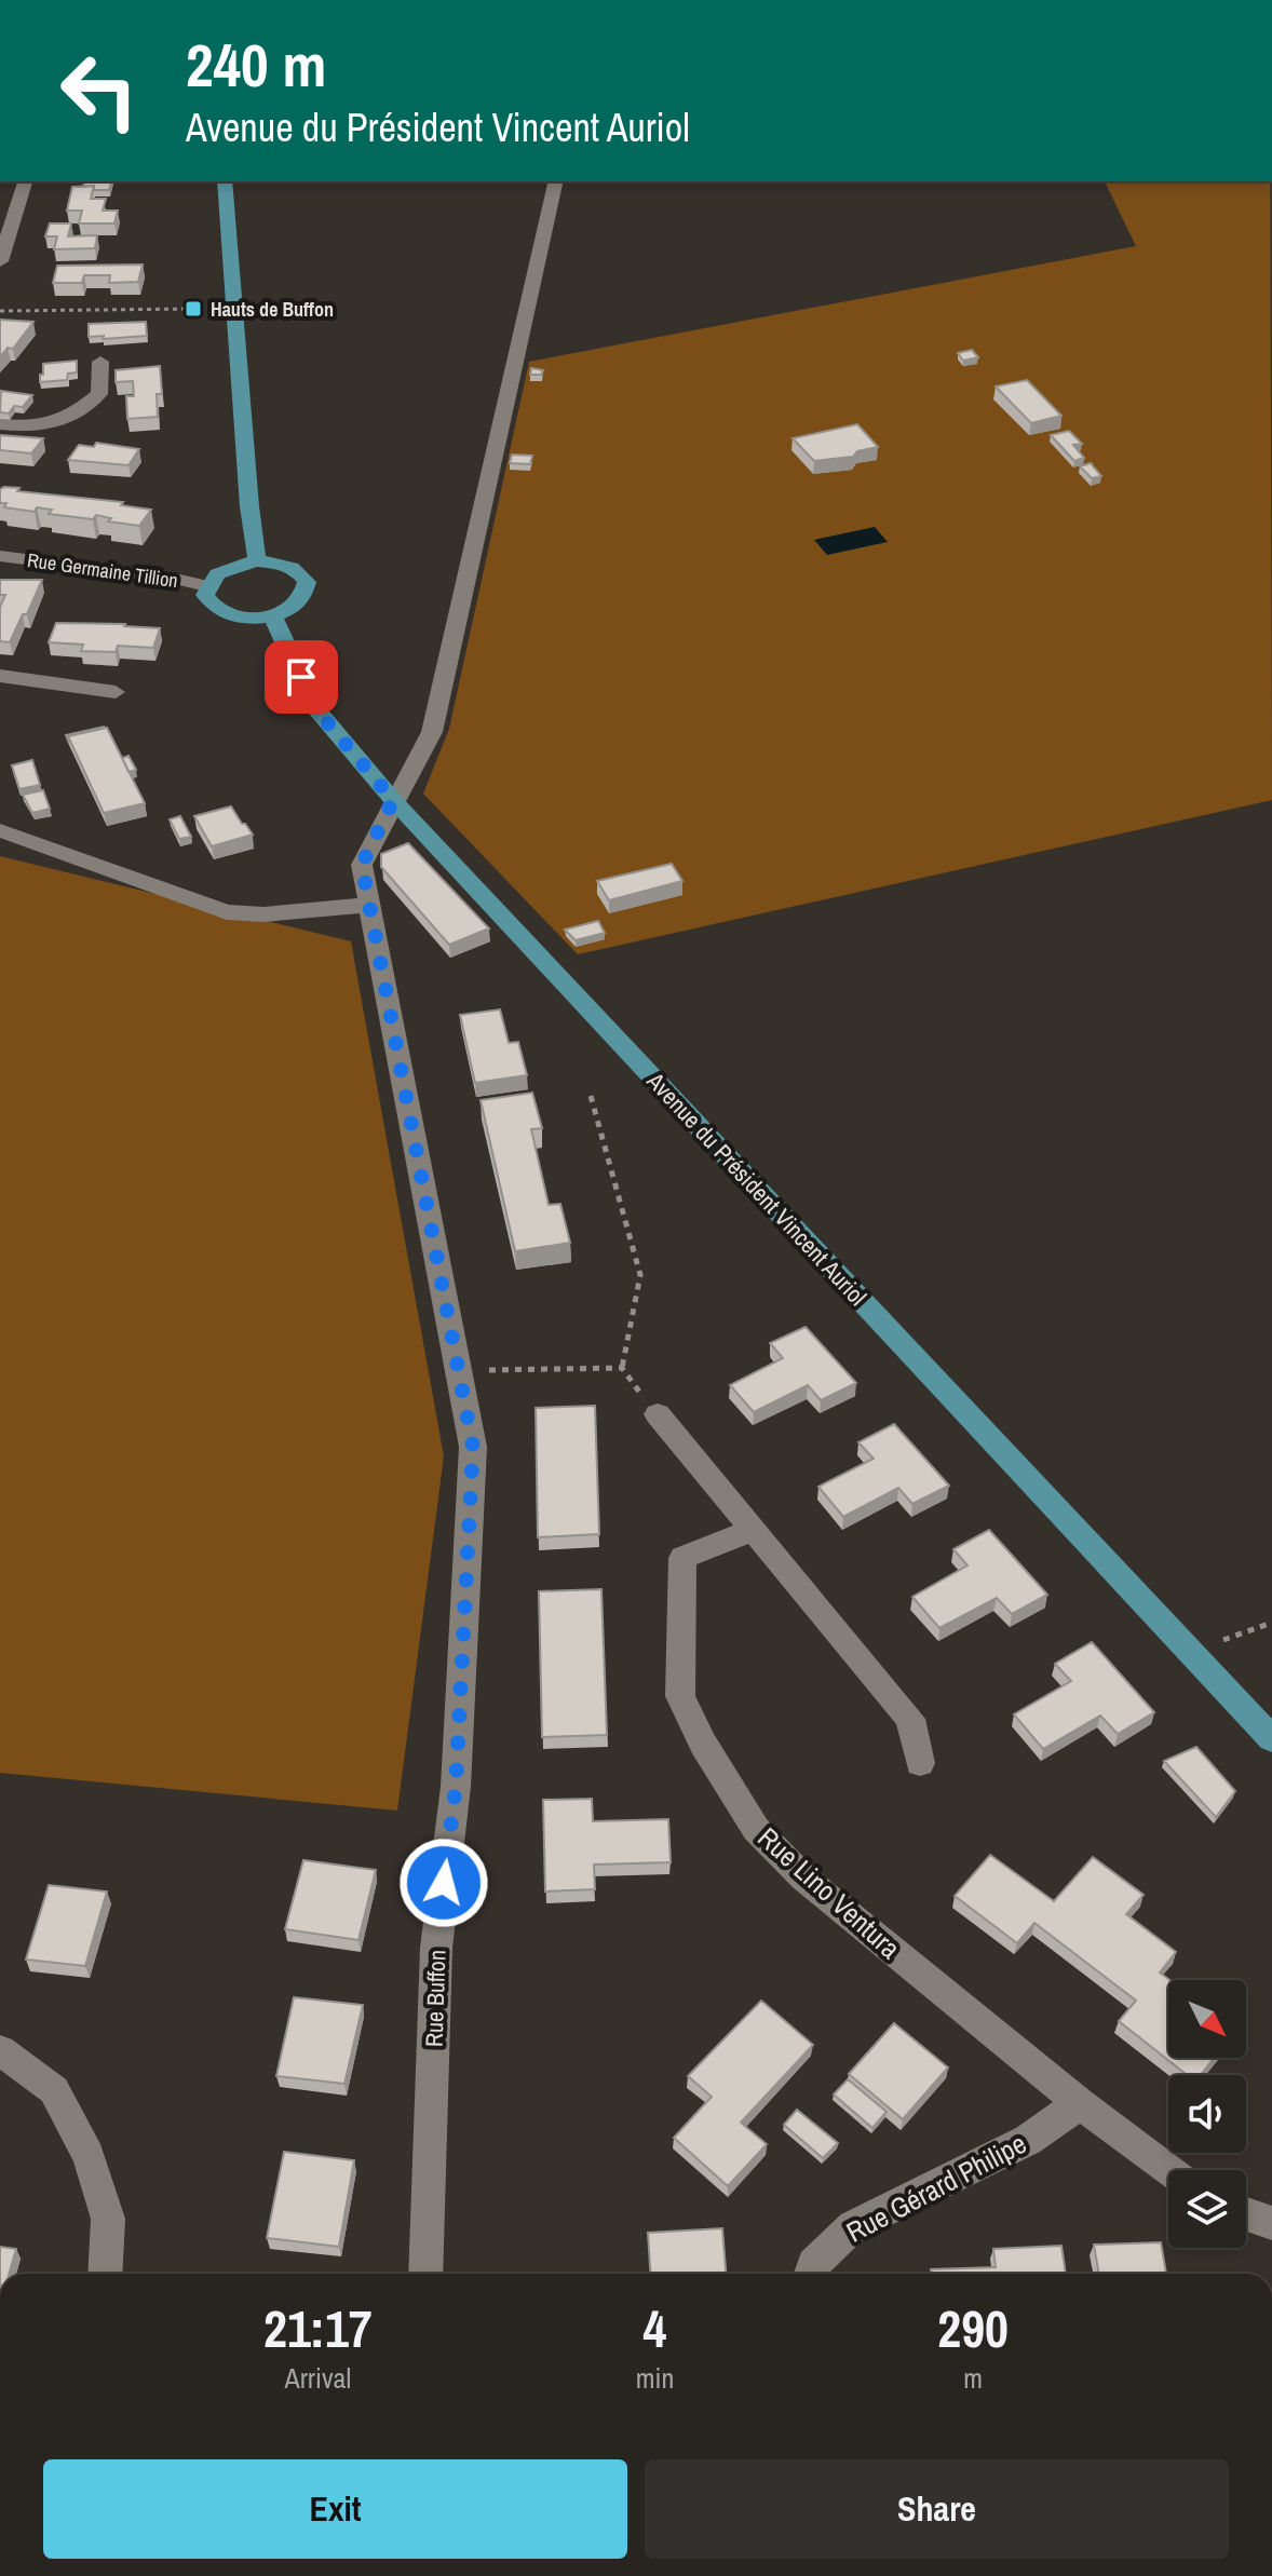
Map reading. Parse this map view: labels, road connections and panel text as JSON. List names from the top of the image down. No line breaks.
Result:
{"streets":{"main road":["Avenue du Président Vincent Auriol"],"street":["Rue Germaine Tillion","Rue Lino Ventura","Rue Buffon","Rue Gérard Philipe"]},"crossings":[["Avenue du Président Vincent Auriol","Rue Buffon"],["Rue Lino Ventura","Rue Gérard Philipe"]],"places":{"transit":["Hauts de Buffon"]},"north":"bottom right","page":{"turn":["240 m","Avenue du Président Vincent Auriol"],"eta":["21:17","Arrival","4","min","290","m"],"buttons":["Exit","Share"]}}
